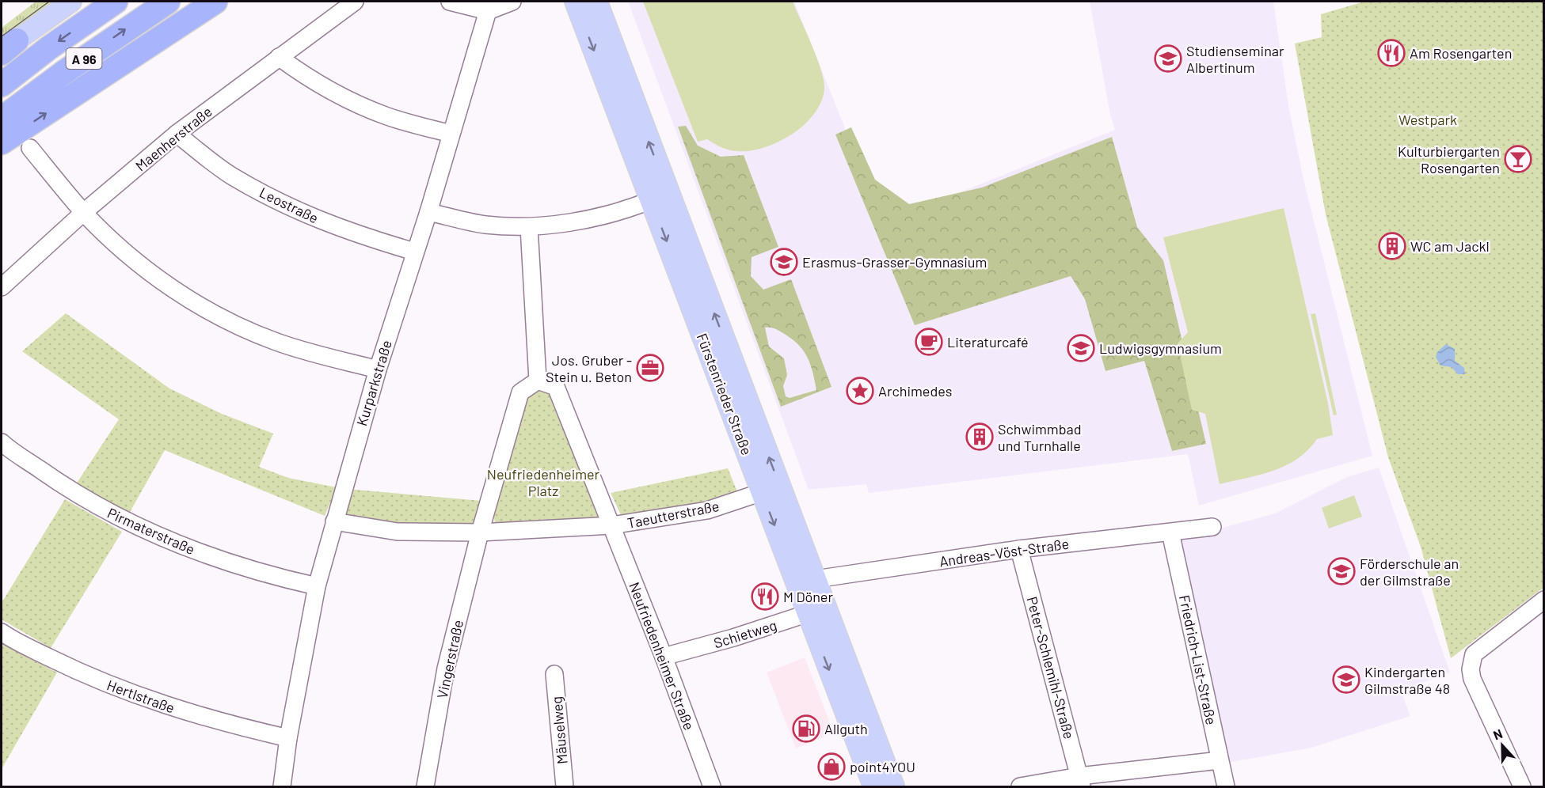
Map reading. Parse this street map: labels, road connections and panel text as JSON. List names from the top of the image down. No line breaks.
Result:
{"streets":{"highway":["A 96"],"main road":["Fürstenrieder Straße"],"street":["Maenherstraße","Leostraße","Kurparkstraße","Taeutterstraße","Pirmaterstraße","Andreas-Vöst-Straße","Schietweg","Neufriedenheimer Straße","Vingerstraße","Friedrich-List-Straße","Peter-Schlemihl-Straße","Hertlstraße","Mäuselweg"]},"crossings":[["Maenherstraße","Leostraße"],["Leostraße","Kurparkstraße"],["Kurparkstraße","Pirmaterstraße"],["Kurparkstraße","Hertlstraße"],["Fürstenrieder Straße","Taeutterstraße"],["Fürstenrieder Straße","Andreas-Vöst-Straße"],["Fürstenrieder Straße","Schietweg"],["Taeutterstraße","Neufriedenheimer Straße"],["Andreas-Vöst-Straße","Friedrich-List-Straße"],["Andreas-Vöst-Straße","Peter-Schlemihl-Straße"],["Schietweg","Neufriedenheimer Straße"]],"parks":["Westpark","Neufriedenheimer Platz"],"places":{"restaurant":["Am Rosengarten","M Döner"],"school or university":["Studienseminar Albertinum","Erasmus-Grasser-Gymnasium","Ludwigsgymnasium","Förderschule an der Gilmstraße","Kindergarten Gilmstraße 48"],"bar":["Kulturbiergarten Rosengarten"],"building":["WC am Jackl","Schwimmbad und Turnhalle"],"cafe":["Literaturcafé"],"office":["Jos. Gruber - Stein u. Beton"],"place":["Archimedes"],"fuel station":["Allguth"],"shop":["point4YOU"]},"north":"top"}
